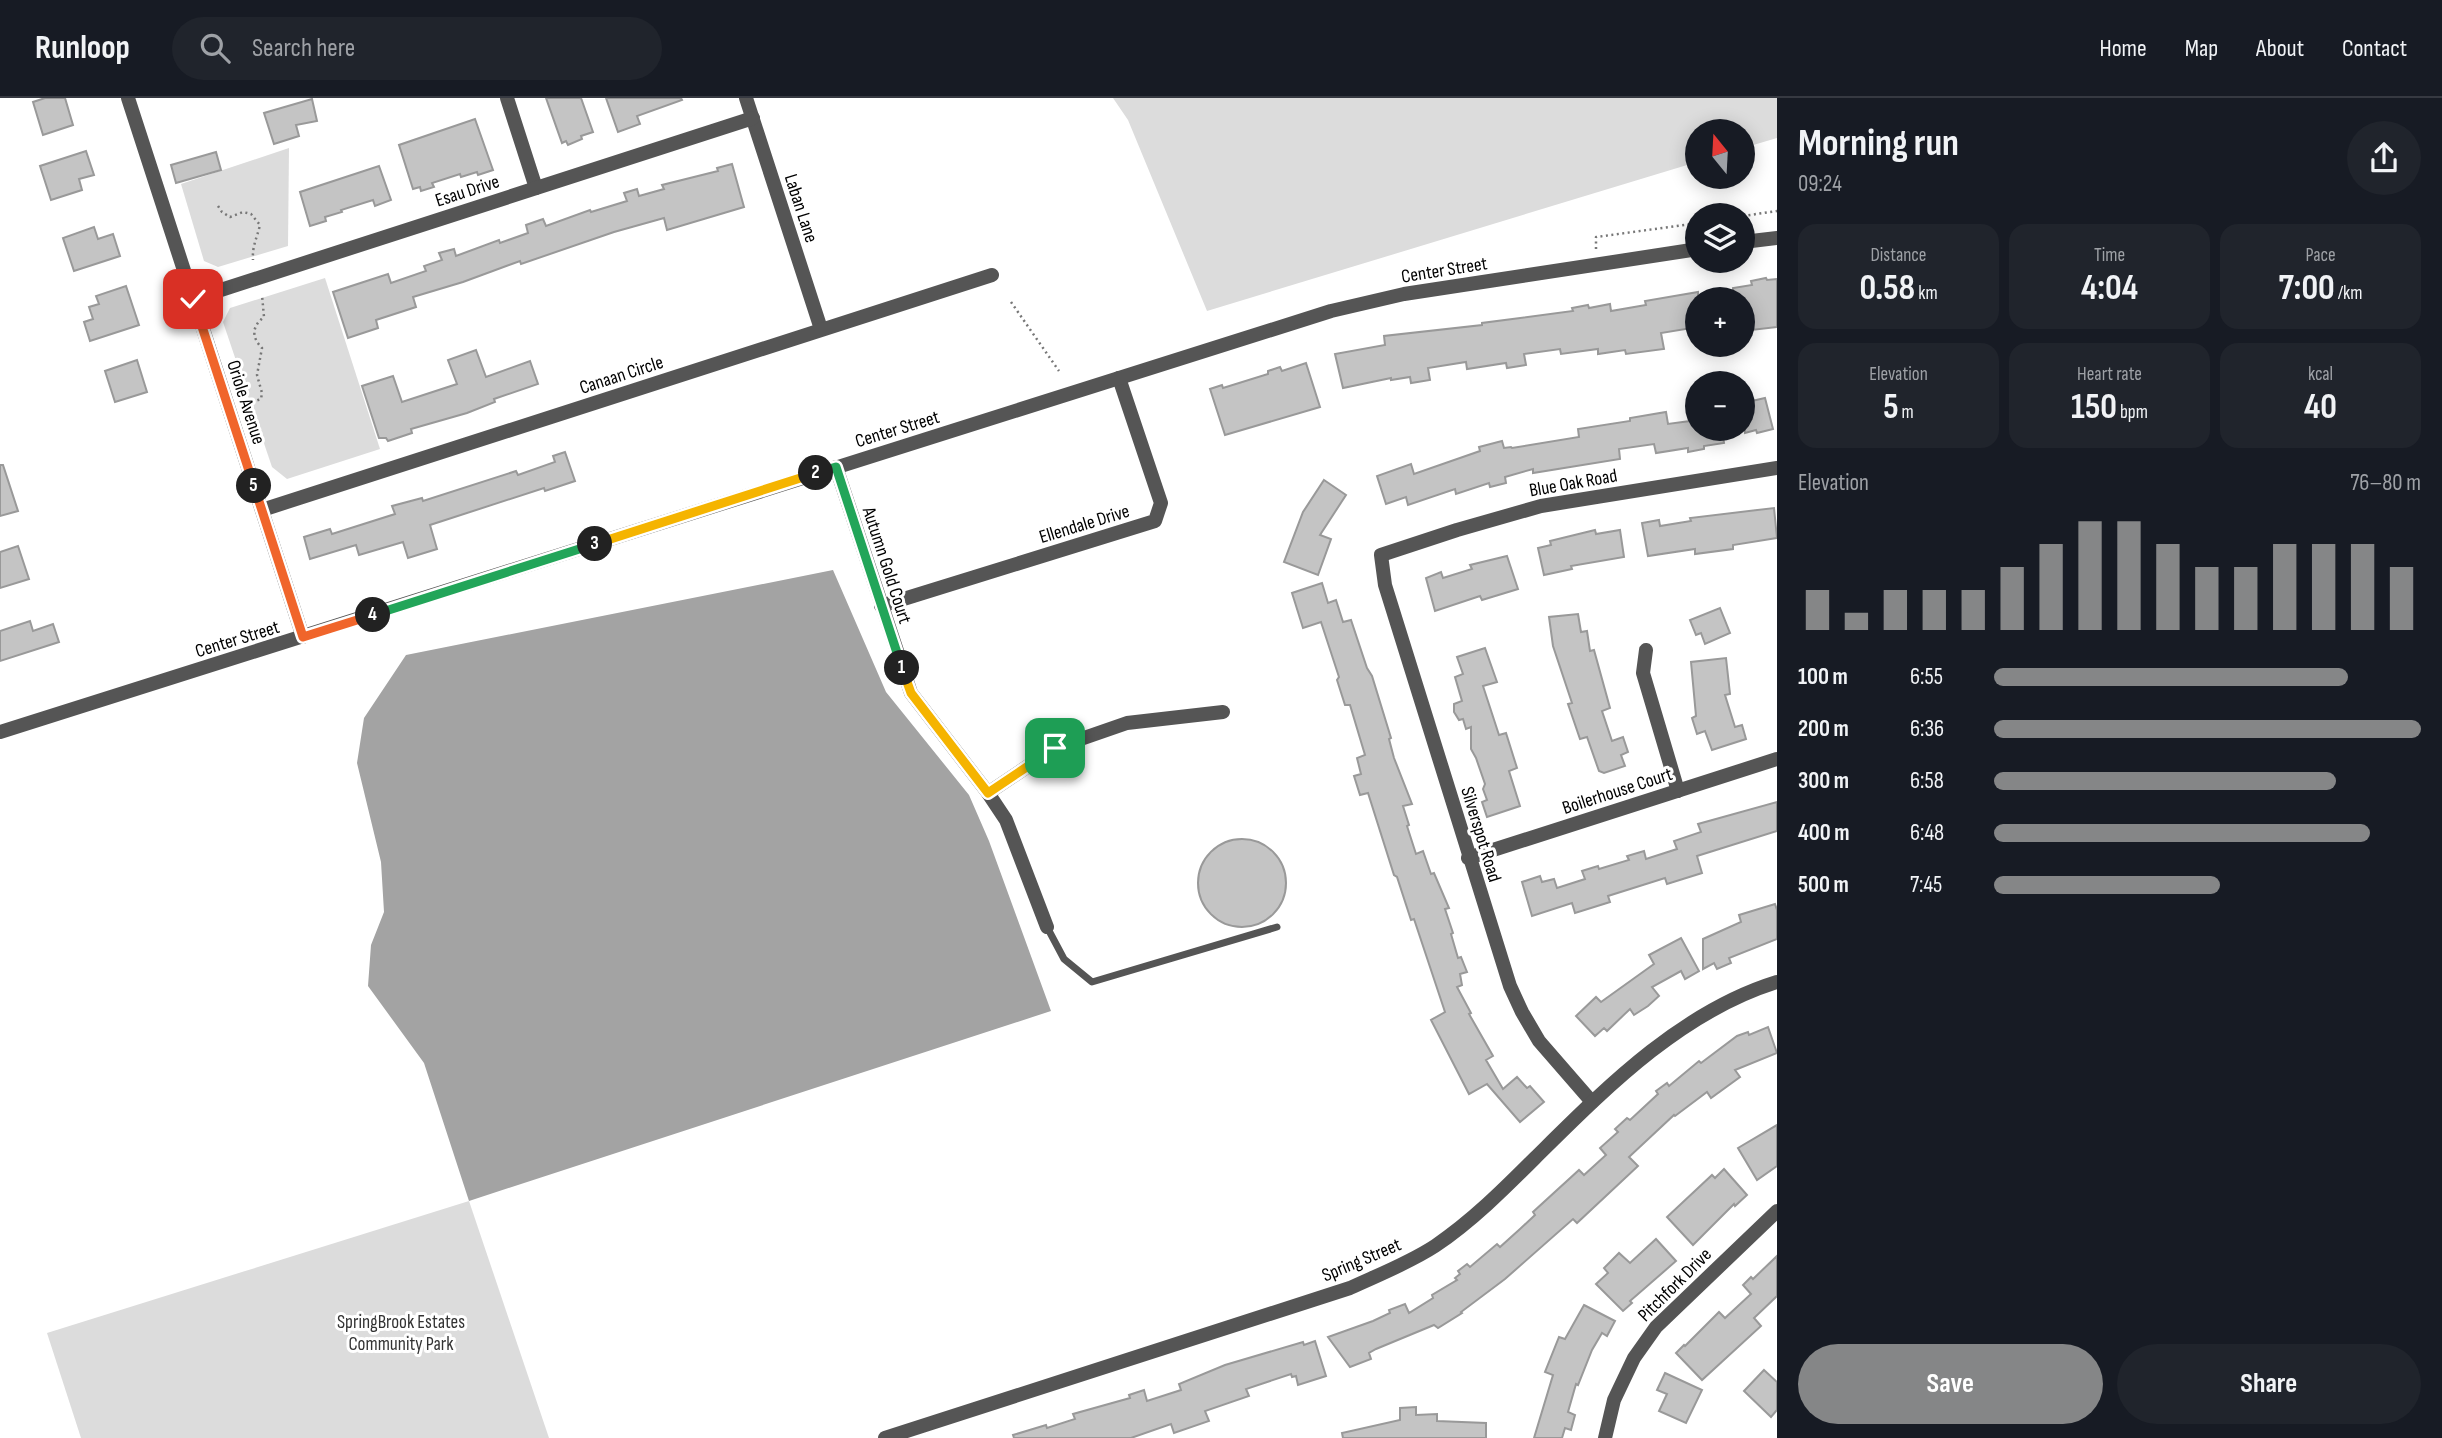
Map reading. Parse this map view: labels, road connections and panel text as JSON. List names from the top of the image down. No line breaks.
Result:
{"streets":{"street":["Esau Drive","Laban Lane","Center Street","Canaan Circle","Oriole Avenue","Blue Oak Road","Ellendale Drive","Autumn Gold Court","Boilerhouse Court","Silverspot Road","Spring Street","Pitchfork Drive"]},"crossings":[["Esau Drive","Laban Lane"],["Esau Drive","Oriole Avenue"],["Laban Lane","Canaan Circle"],["Center Street","Oriole Avenue"],["Center Street","Ellendale Drive"],["Center Street","Autumn Gold Court"],["Canaan Circle","Oriole Avenue"],["Blue Oak Road","Silverspot Road"],["Ellendale Drive","Autumn Gold Court"],["Boilerhouse Court","Silverspot Road"],["Silverspot Road","Spring Street"]],"parks":["SpringBrook Estates Community Park"],"north":"top","page":{"header":"Runloop","search":"Search here","nav":["Home","Map","About","Contact"],"heading":["Morning run","09:24"],"map_buttons":["+","−"],"stats":[["Distance","0.58 km"],["Time","4:04"],["Pace","7:00 /km"],["Elevation","5 m"],["Heart rate","150 bpm"],["kcal","40"]],"pins":["2","5","3","4","1"],"chart":["Elevation","76–80 m"],"list":[{"name":"100 m","note":"6:55"},{"name":"200 m","note":"6:36"},{"name":"300 m","note":"6:58"},{"name":"400 m","note":"6:48"},{"name":"500 m","note":"7:45"}],"buttons":["Save","Share"]}}
